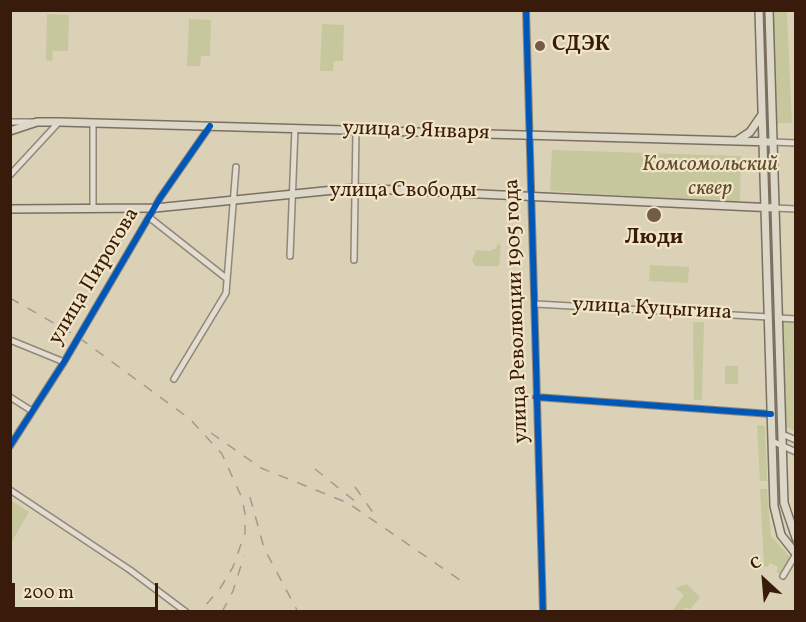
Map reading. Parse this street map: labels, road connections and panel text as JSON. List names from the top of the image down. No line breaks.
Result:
{"streets":{"main road":["улица 9 Января","улица Свободы"],"street":["улица Пирогова","улица Куцыгина","улица Революции 1905 года"]},"crossings":[["улица 9 Января","улица Пирогова"],["улица 9 Января","улица Революции 1905 года"],["улица Свободы","улица Пирогова"],["улица Свободы","улица Революции 1905 года"],["улица Куцыгина","улица Революции 1905 года"]],"parks":["Комсомольский сквер"],"places":["СДЭК","Люди"],"scale_bar":"200 m","north":"top left"}
